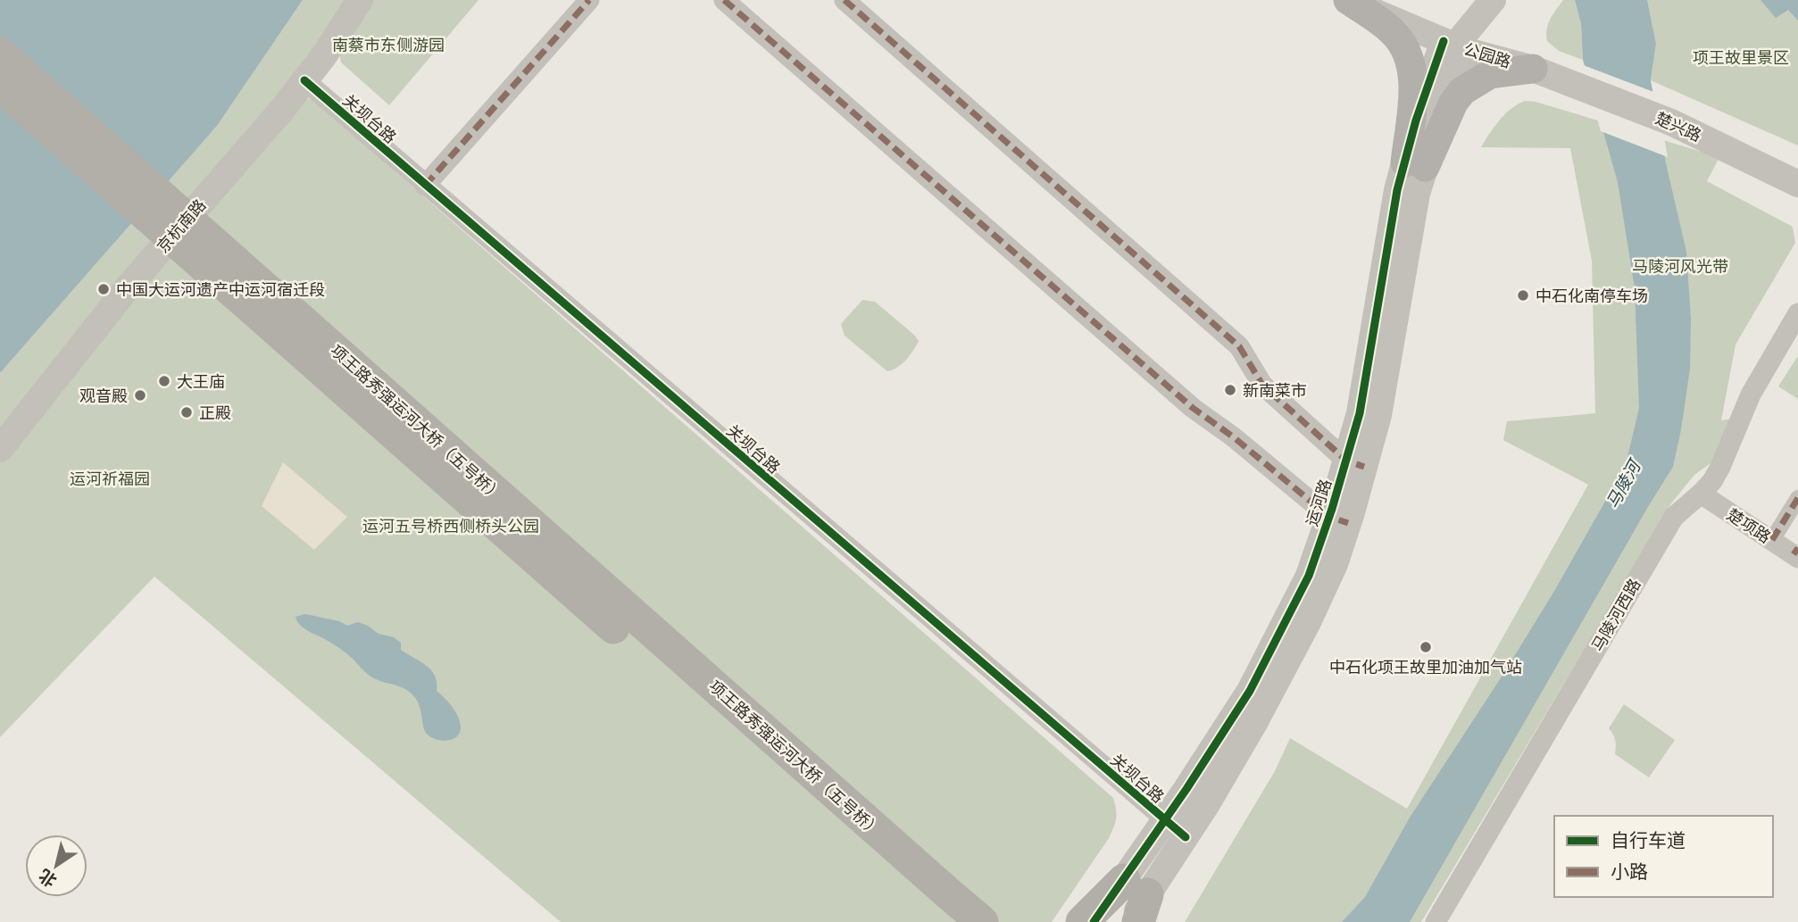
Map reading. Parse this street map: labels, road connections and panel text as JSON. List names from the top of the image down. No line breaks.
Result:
{"streets":{"main road":["项王路秀强运河大桥（五号桥）"],"street":["公园路","关坝台路","楚兴路","京杭南路","运河路","楚项路","马陵河西路"]},"crossings":[["公园路","楚兴路"],["公园路","运河路"],["关坝台路","京杭南路"],["关坝台路","运河路"],["楚项路","马陵河西路"]],"water":["马陵河"],"parks":["南蔡市东侧游园","项王故里景区","马陵河风光带","运河祈福园","运河五号桥西侧桥头公园"],"places":["中国大运河遗产中运河宿迁段","中石化南停车场","大王庙","新南菜市","观音殿","正殿","中石化项王故里加油加气站"],"legend":["自行车道","小路"],"north":"bottom left"}
